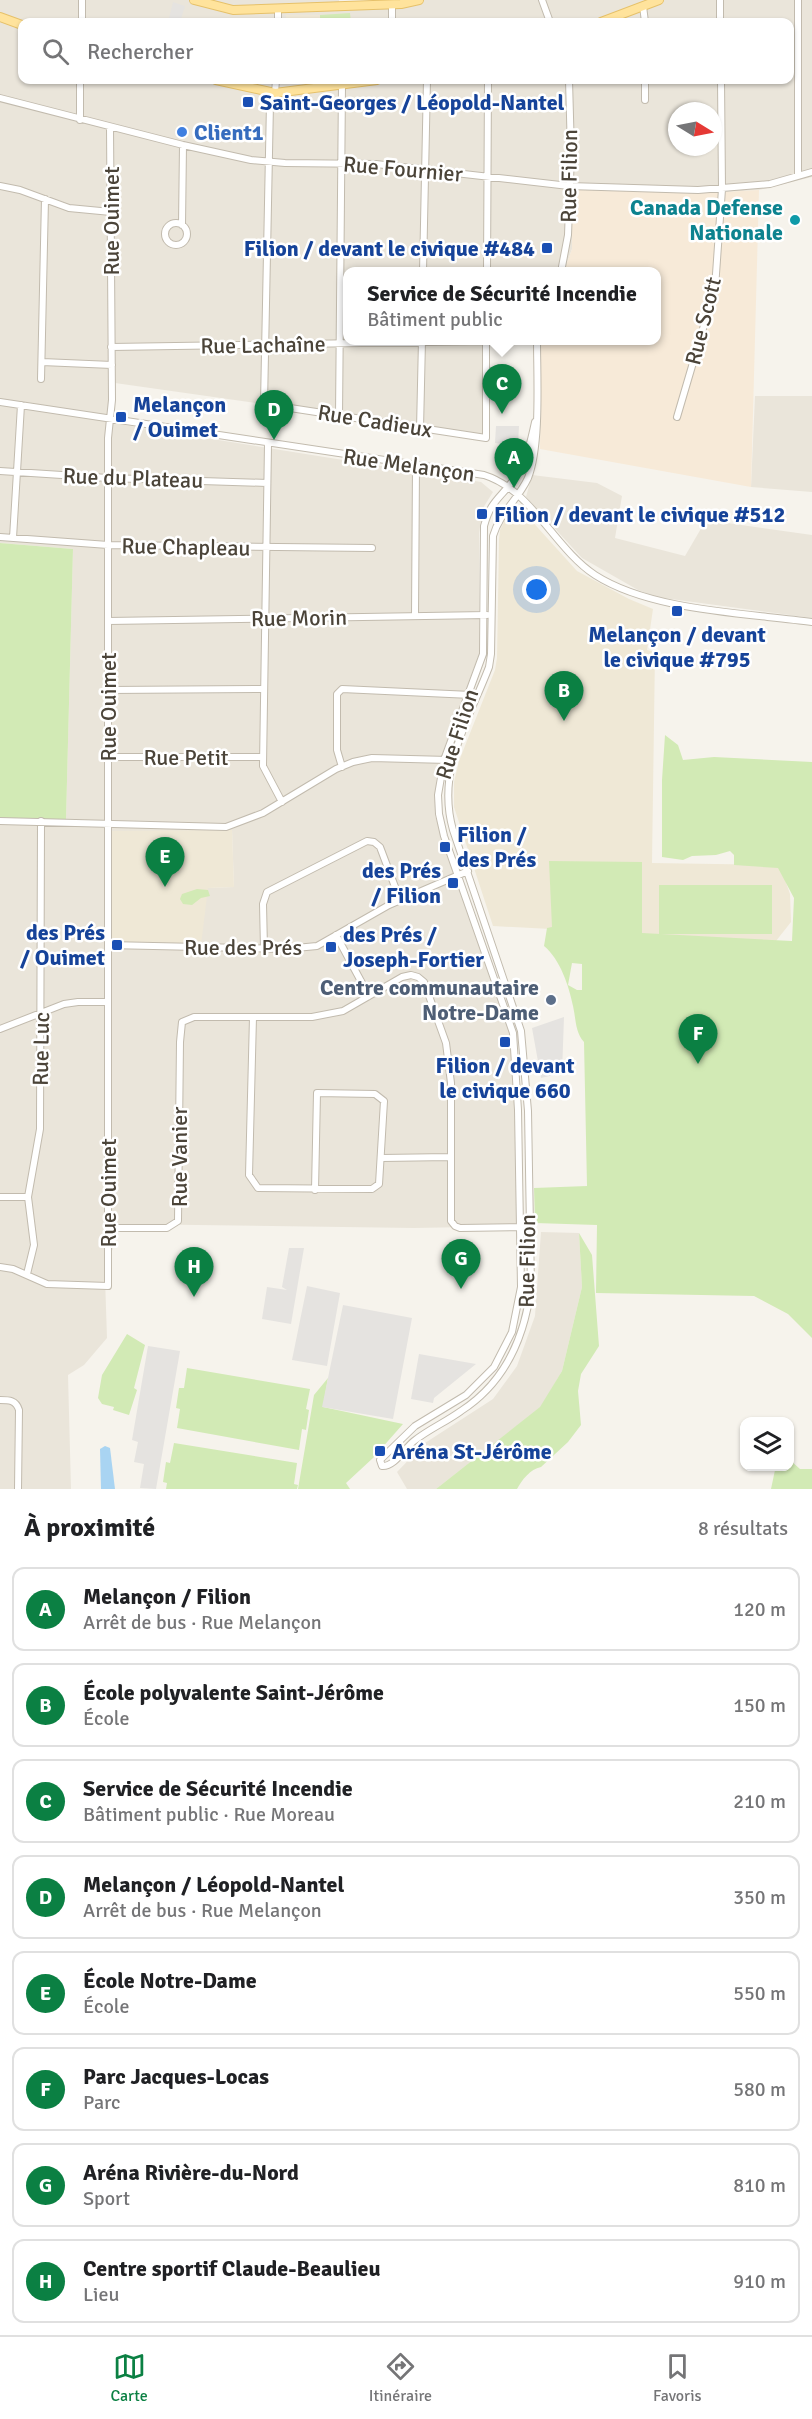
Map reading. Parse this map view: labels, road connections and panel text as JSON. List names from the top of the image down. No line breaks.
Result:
{"streets":{"street":["Rue Fournier","Rue Filion","Rue Ouimet","Rue Scott","Rue Lachaîne","Rue Cadieux","Rue Melançon","Rue du Plateau","Rue Chapleau","Rue Morin","Rue Petit","Rue des Prés","Rue Luc","Rue Vanier"]},"crossings":[["Rue Fournier","Rue Filion"],["Rue Fournier","Rue Ouimet"],["Rue Fournier","Rue Scott"],["Rue Filion","Rue Melançon"],["Rue Filion","Rue Morin"],["Rue Filion","Rue des Prés"],["Rue Ouimet","Rue Lachaîne"],["Rue Ouimet","Rue Melançon"],["Rue Ouimet","Rue du Plateau"],["Rue Ouimet","Rue Chapleau"],["Rue Ouimet","Rue Morin"],["Rue Ouimet","Rue Petit"],["Rue Ouimet","Rue des Prés"],["Rue Ouimet","Rue Luc"],["Rue Ouimet","Rue Vanier"],["Rue Lachaîne","Rue Cadieux"]],"places":{"transit":["Saint-Georges / Léopold-Nantel","Filion / devant le civique #484","Melançon / Ouimet","Filion / devant le civique #512","Melançon / devant le civique #795","Filion / des Prés","des Prés / Filion","des Prés / Ouimet","des Prés / Joseph-Fortier","Filion / devant le civique 660","Aréna St-Jérôme"],"other":["Client1","Canada Defense Nationale","Centre communautaire Notre-Dame"]},"north":"right","page":{"search":"Rechercher","popup":["Service de Sécurité Incendie","Bâtiment public"],"pins":["C","D","A","B","E","F","G","H"],"heading":["À proximité","8 résultats"],"list":[{"mark":"A","name":"Melançon / Filion","note":"Arrêt de bus · Rue Melançon","value":"120 m"},{"mark":"B","name":"École polyvalente Saint-Jérôme","note":"École","value":"150 m"},{"mark":"C","name":"Service de Sécurité Incendie","note":"Bâtiment public · Rue Moreau","value":"210 m"},{"mark":"D","name":"Melançon / Léopold-Nantel","note":"Arrêt de bus · Rue Melançon","value":"350 m"},{"mark":"E","name":"École Notre-Dame","note":"École","value":"550 m"},{"mark":"F","name":"Parc Jacques-Locas","note":"Parc","value":"580 m"},{"mark":"G","name":"Aréna Rivière-du-Nord","note":"Sport","value":"810 m"},{"mark":"H","name":"Centre sportif Claude-Beaulieu","note":"Lieu","value":"910 m"}],"nav":["Carte","Itinéraire","Favoris"]}}
